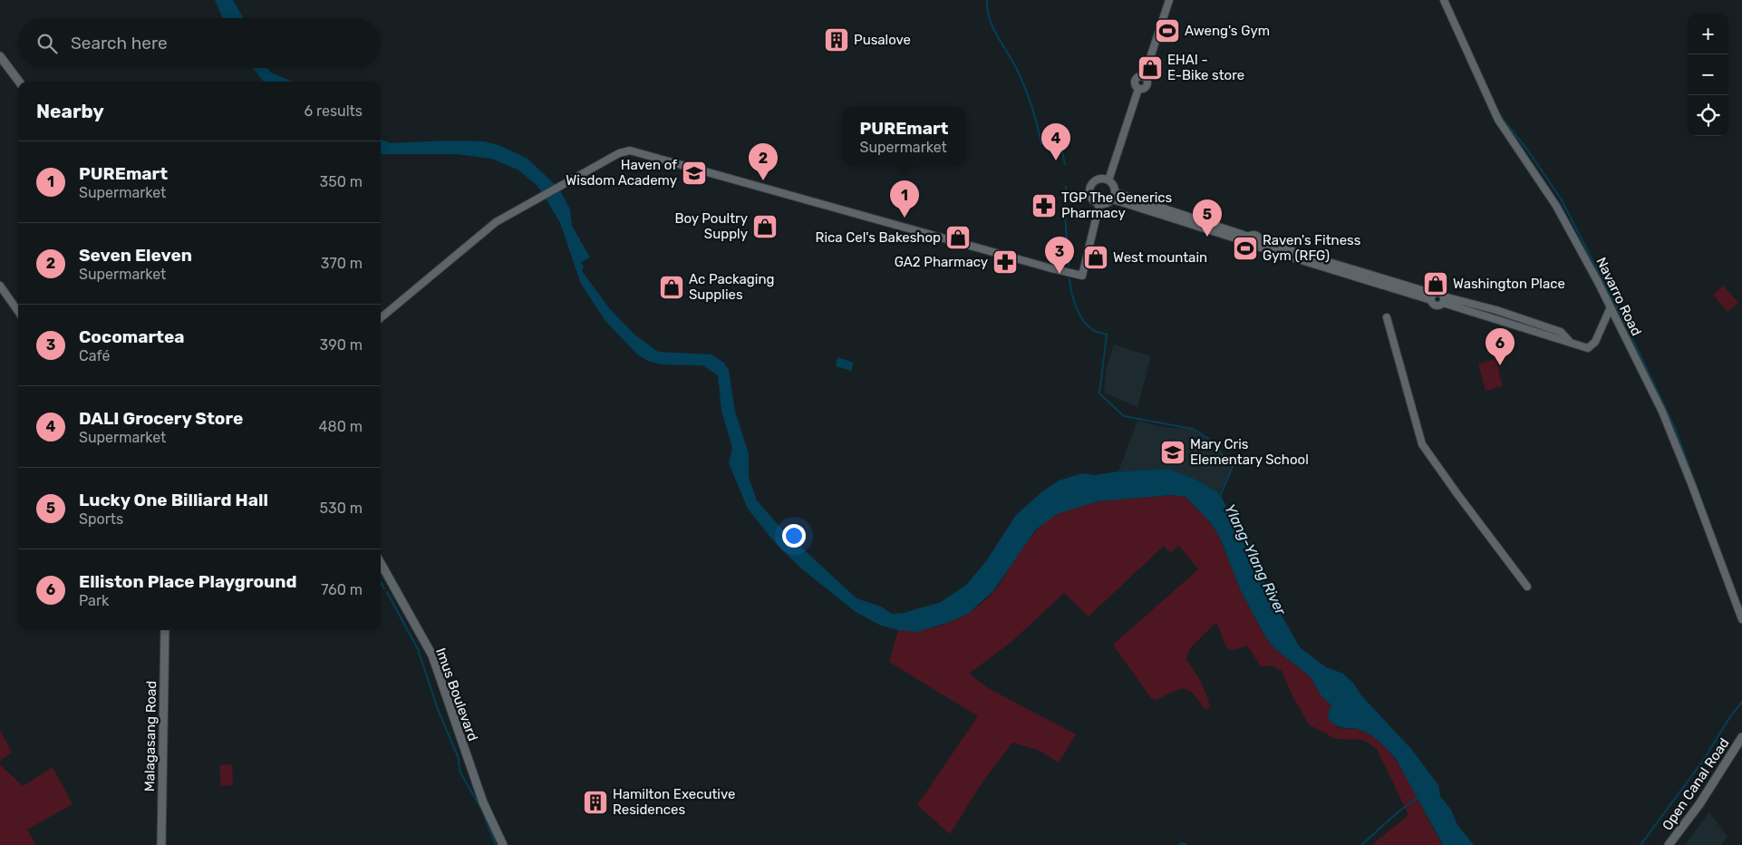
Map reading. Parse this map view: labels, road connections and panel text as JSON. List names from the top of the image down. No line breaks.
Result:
{"streets":{"main road":["Imus Boulevard","Malagasang Road","Open Canal Road"],"street":["Navarro Road"]},"water":["Ylang-Ylang River"],"places":{"sports":["Aweng's Gym","Raven's Fitness Gym (RFG)"],"building":["Pusalove","Hamilton Executive Residences"],"shop":["EHAI - E-Bike store","Boy Poultry Supply","Rica Cel's Bakeshop","West mountain","Washington Place","Ac Packaging Supplies"],"school or university":["Haven of Wisdom Academy","Mary Cris Elementary School"],"pharmacy":["TGP The Generics Pharmacy","GA2 Pharmacy"]},"page":{"map_buttons":["+","−"],"search":"Search here","heading":["Nearby","6 results"],"popup":["PUREmart","Supermarket"],"pins":["4","2","1","5","3","6"],"list":[{"mark":"1","name":"PUREmart","note":"Supermarket","value":"350 m"},{"mark":"2","name":"Seven Eleven","note":"Supermarket","value":"370 m"},{"mark":"3","name":"Cocomartea","note":"Café","value":"390 m"},{"mark":"4","name":"DALI Grocery Store","note":"Supermarket","value":"480 m"},{"mark":"5","name":"Lucky One Billiard Hall","note":"Sports","value":"530 m"},{"mark":"6","name":"Elliston Place Playground","note":"Park","value":"760 m"}]}}
